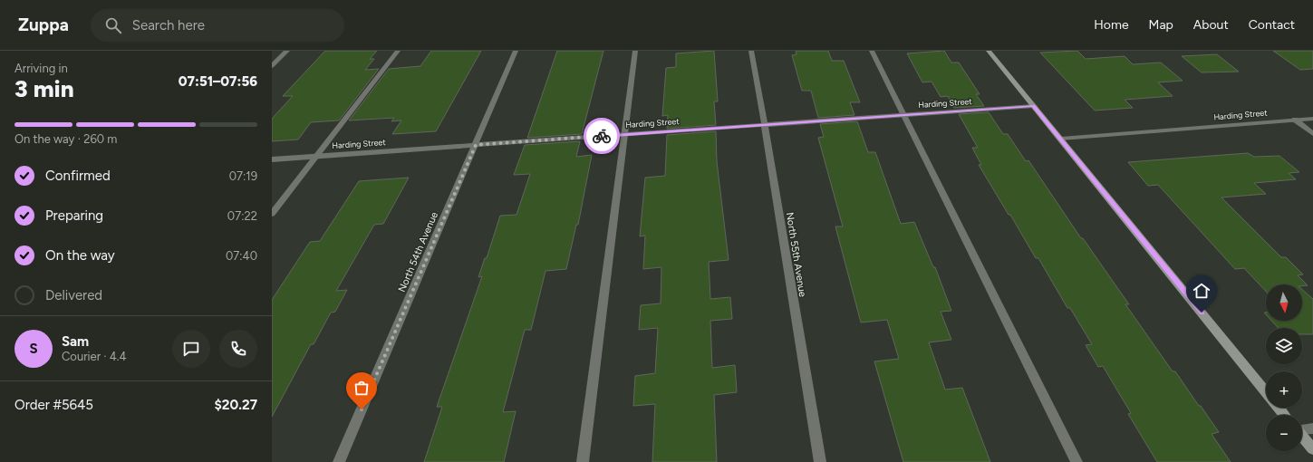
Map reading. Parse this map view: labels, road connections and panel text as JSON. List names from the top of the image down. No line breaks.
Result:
{"streets":{"street":["Harding Street","North 54th Avenue","North 55th Avenue"]},"crossings":[["Harding Street","North 54th Avenue"],["Harding Street","North 55th Avenue"]],"north":"bottom","page":{"header":"Zuppa","search":"Search here","nav":["Home","Map","About","Contact"],"heading":["3 min","Arriving in","07:51–07:56"],"panel":["Sam","Courier · 4.4","Order #5645","$20.27"],"bar":"On the way · 260 m","list":[["Confirmed","07:19"],["Preparing","07:22"],["On the way","07:40"],"Delivered"],"map_buttons":["+","−"],"round":"S"}}
